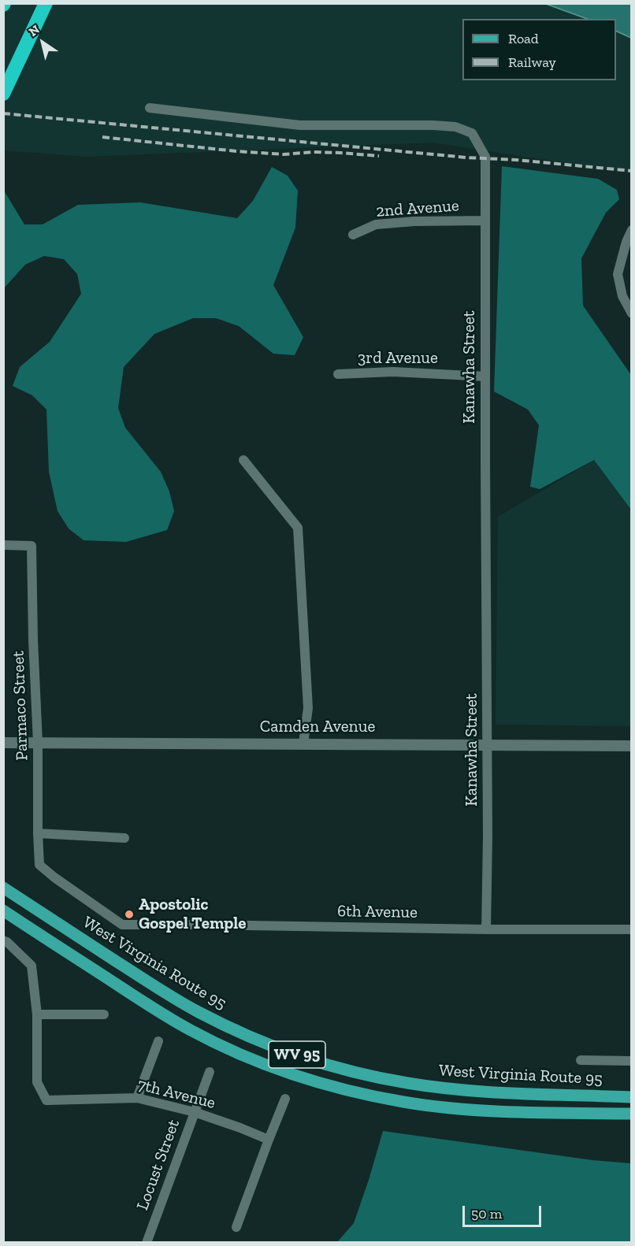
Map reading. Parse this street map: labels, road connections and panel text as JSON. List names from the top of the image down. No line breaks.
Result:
{"streets":{"main road":["West Virginia Route 95","WV 95"],"street":["2nd Avenue","3rd Avenue","Kanawha Street","Parmaco Street","Camden Avenue","6th Avenue","7th Avenue","Locust Street"]},"crossings":[["2nd Avenue","Kanawha Street"],["3rd Avenue","Kanawha Street"],["Kanawha Street","Camden Avenue"],["Kanawha Street","6th Avenue"],["Parmaco Street","Camden Avenue"],["Parmaco Street","6th Avenue"],["7th Avenue","Locust Street"]],"places":["Apostolic Gospel Temple"],"legend":["Road","Railway"],"scale_bar":"50 m","north":"top left"}
